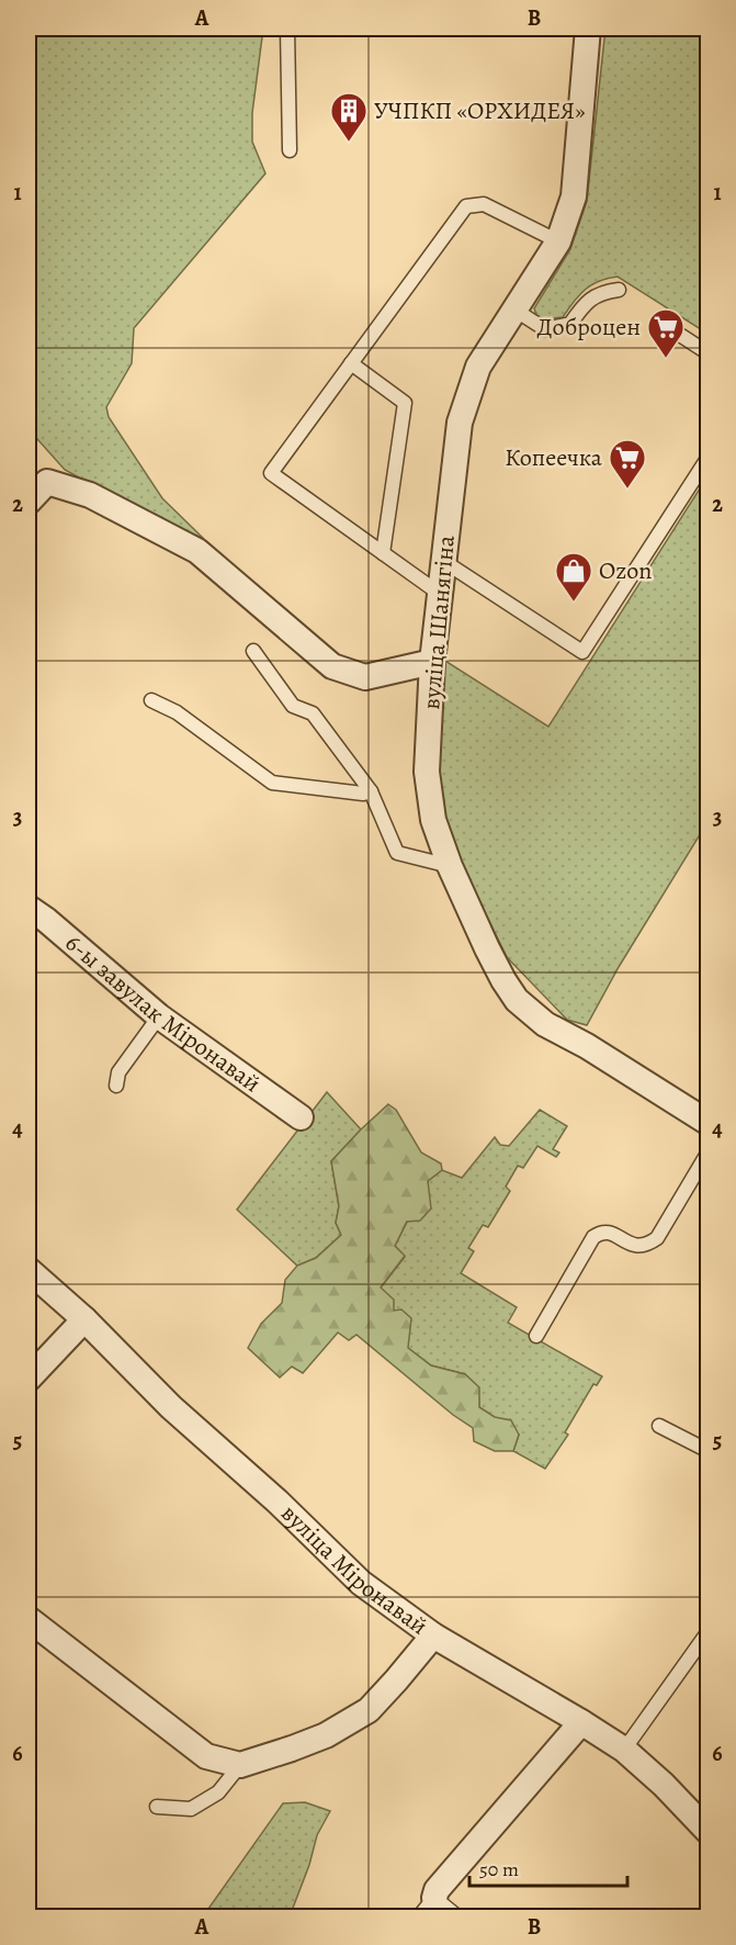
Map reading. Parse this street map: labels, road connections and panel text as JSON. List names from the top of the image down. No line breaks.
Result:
{"streets":{"street":["вуліца Шанягіна","6-ы завулак Міронавай","вуліца Міронавай"]},"places":{"building":["УЧПКП «ОРХИДЕЯ»"],"supermarket":["Доброцен","Копеечка"],"shop":["Ozon"]},"scale_bar":"50 m","grid":{"columns":["A","B"],"rows":["1","2","3","4","5","6"]}}
